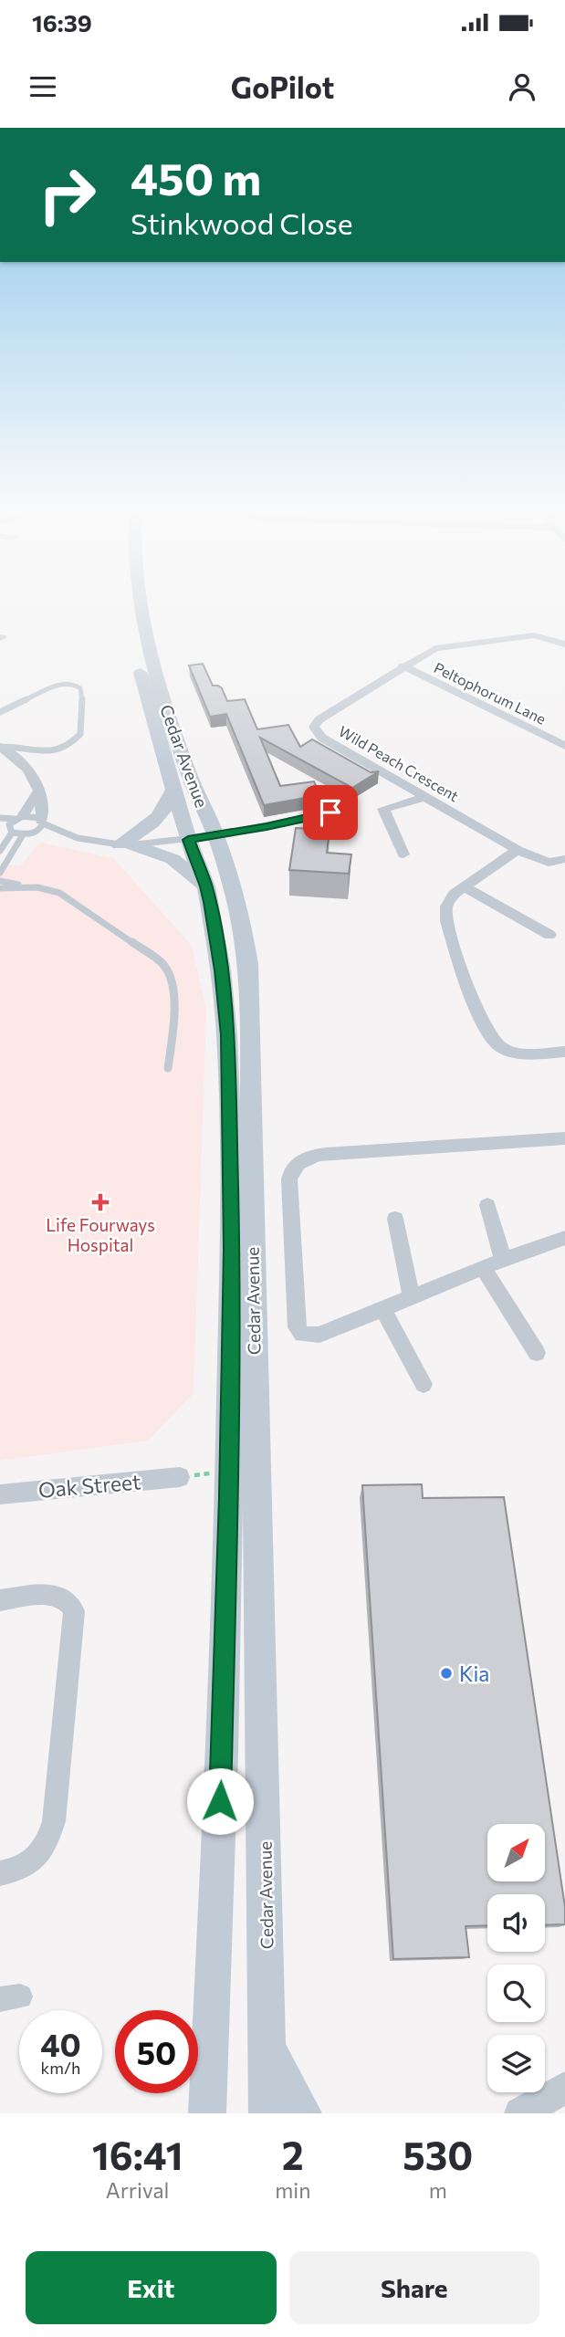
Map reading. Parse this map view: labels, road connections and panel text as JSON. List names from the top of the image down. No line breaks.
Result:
{"streets":{"main road":["Cedar Avenue"],"street":["Peltophorum Lane","Wild Peach Crescent","Oak Street"]},"crossings":[["Peltophorum Lane","Wild Peach Crescent"]],"places":{"health":["Life Fourways Hospital"],"other":["Kia"]},"north":"top right","page":{"status":"16:39","header":"GoPilot","turn":["450 m","Stinkwood Close"],"speed":"40 km/h","limit":"50","eta":["16:41","Arrival","2","min","530","m"],"buttons":["Exit","Share"]}}
